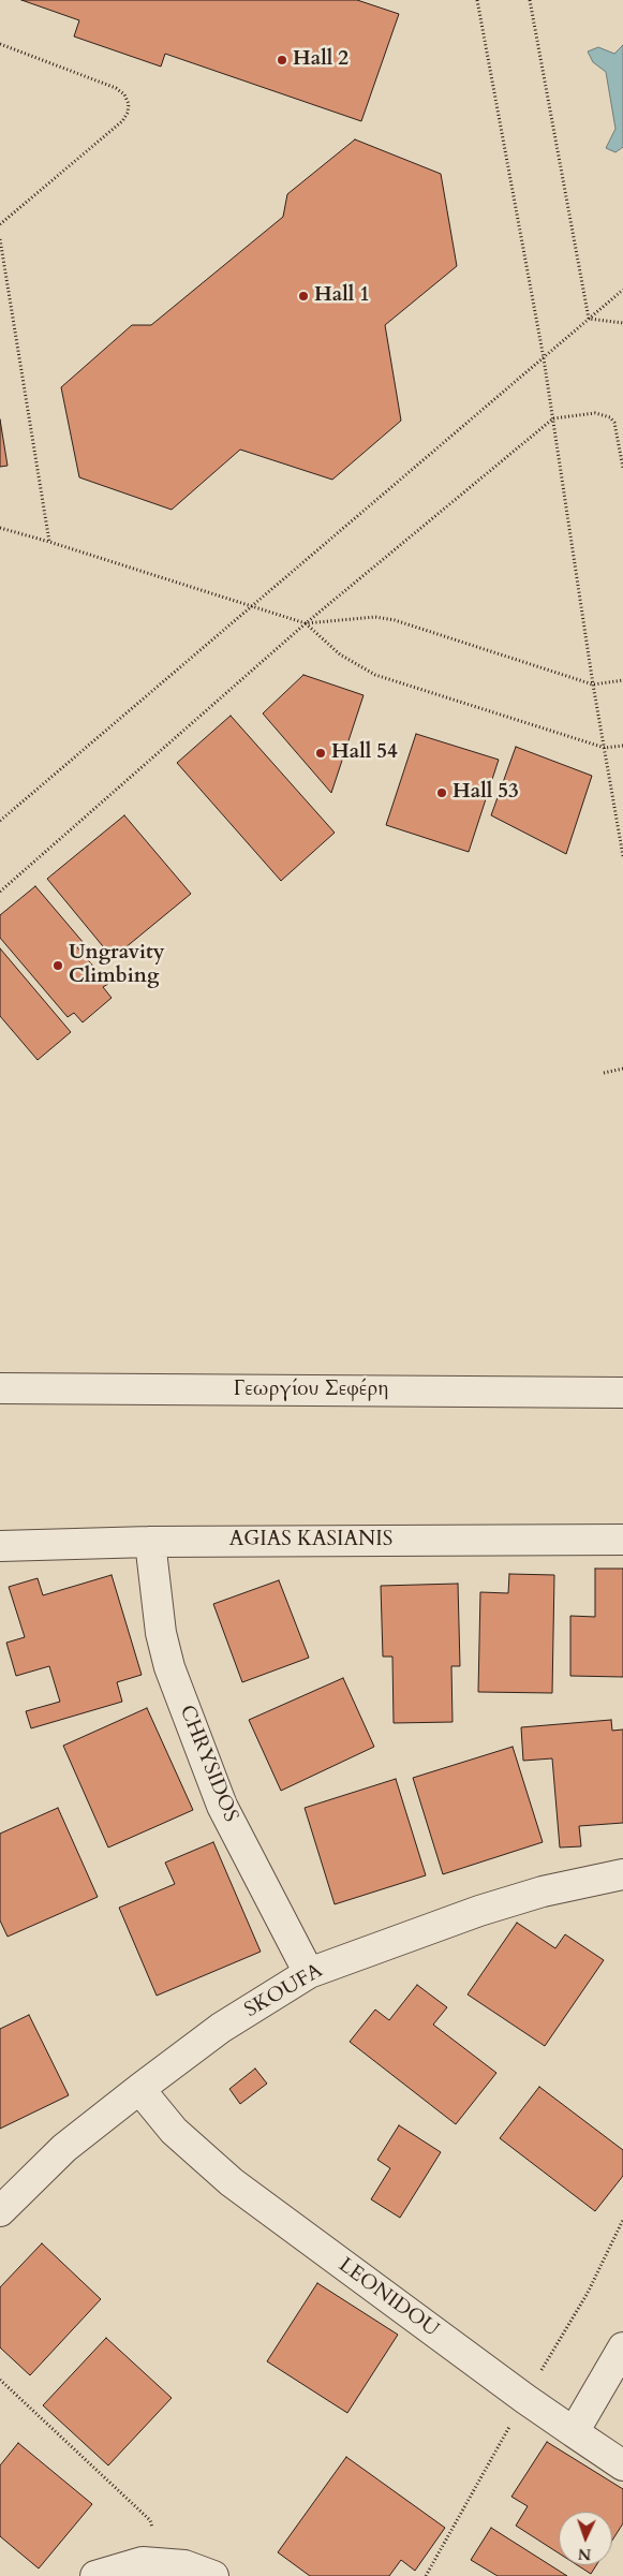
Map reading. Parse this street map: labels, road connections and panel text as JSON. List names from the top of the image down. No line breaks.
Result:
{"streets":{"street":["Γεωργίου Σεφέρη","AGIAS KASIANIS","CHRYSIDOS","SKOUFA","LEONIDOU"]},"crossings":[["AGIAS KASIANIS","CHRYSIDOS"],["CHRYSIDOS","SKOUFA"],["SKOUFA","LEONIDOU"]],"places":["Hall 2","Hall 1","Hall 54","Hall 53","Ungravity Climbing"],"north":"bottom"}
